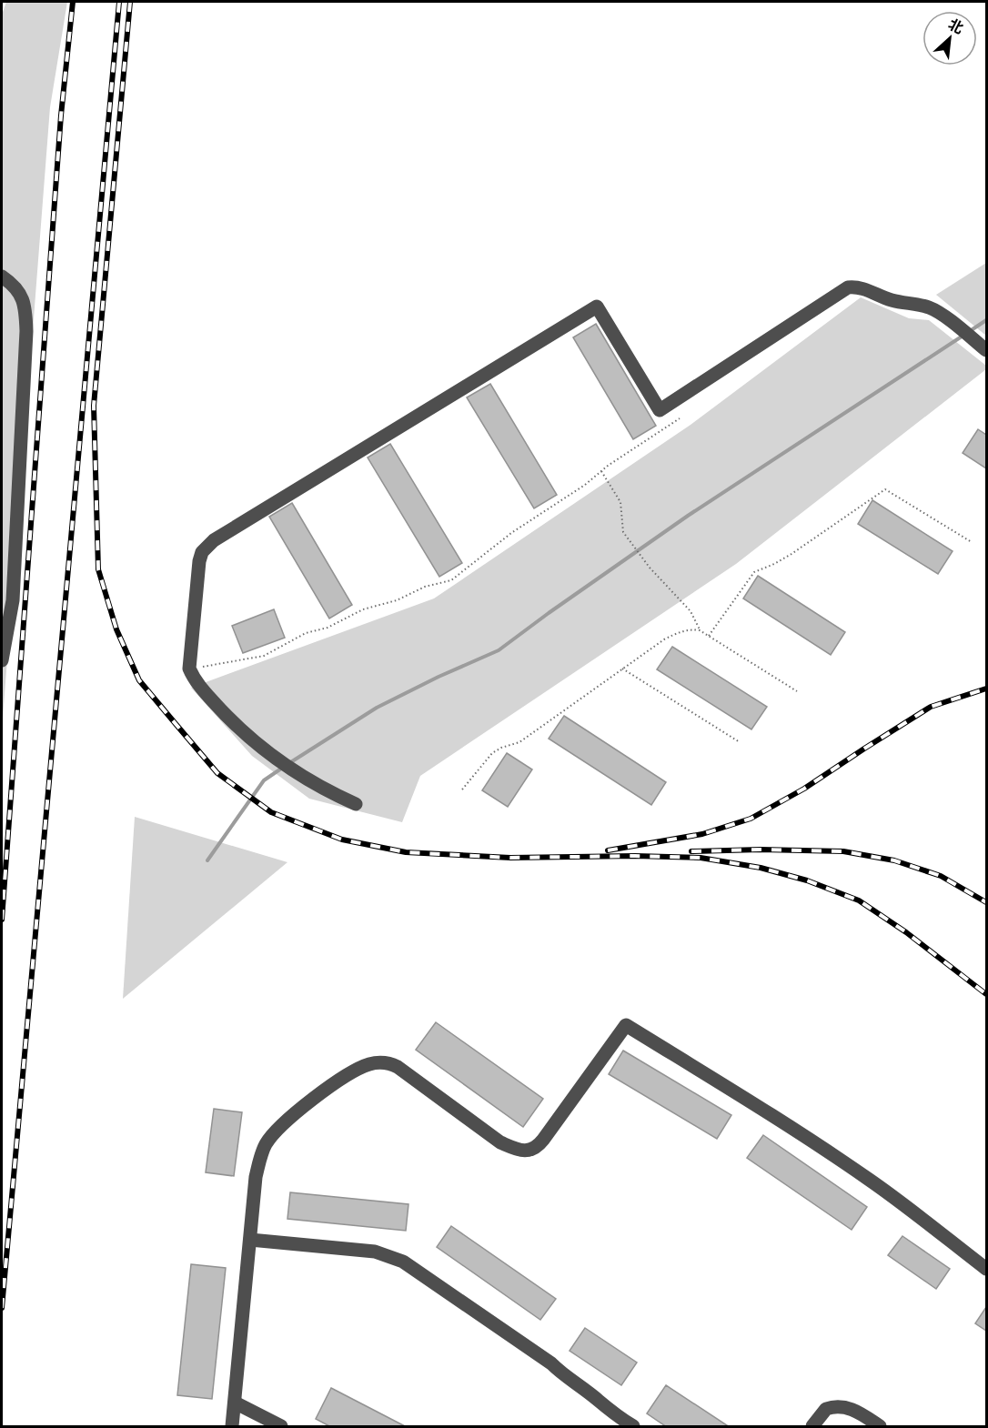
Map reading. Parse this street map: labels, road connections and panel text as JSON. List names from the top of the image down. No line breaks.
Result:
{"north":"top right"}
